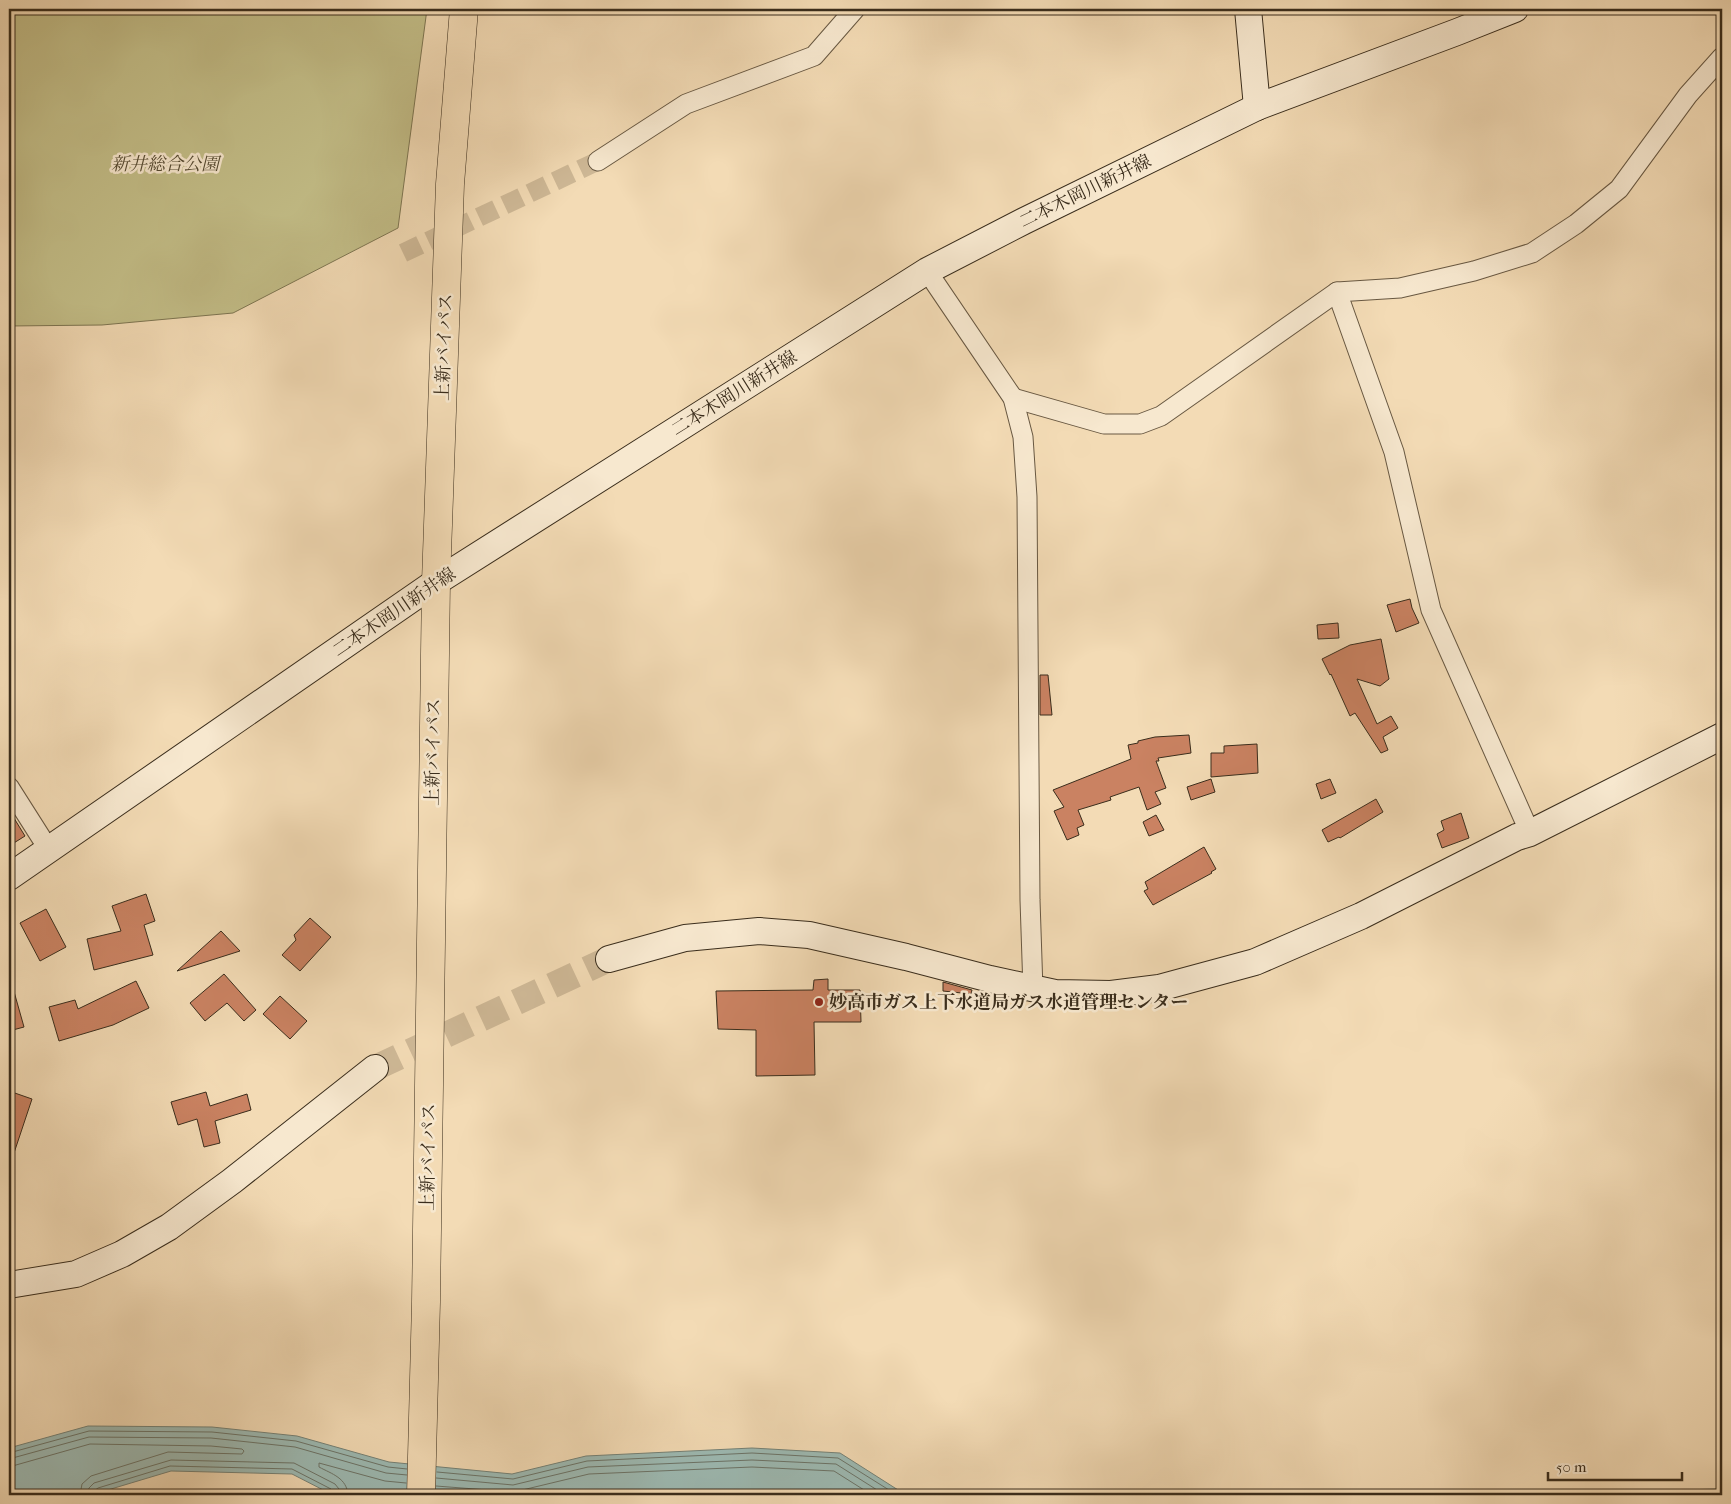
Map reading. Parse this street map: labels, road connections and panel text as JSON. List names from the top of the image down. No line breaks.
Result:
{"streets":{"highway":["上新バイパス"],"main road":["二本木岡川新井線"]},"crossings":[["二本木岡川新井線","上新バイパス"]],"parks":["新井総合公園"],"places":["妙高市ガス上下水道局ガス水道管理センター"],"scale_bar":"50 m"}
